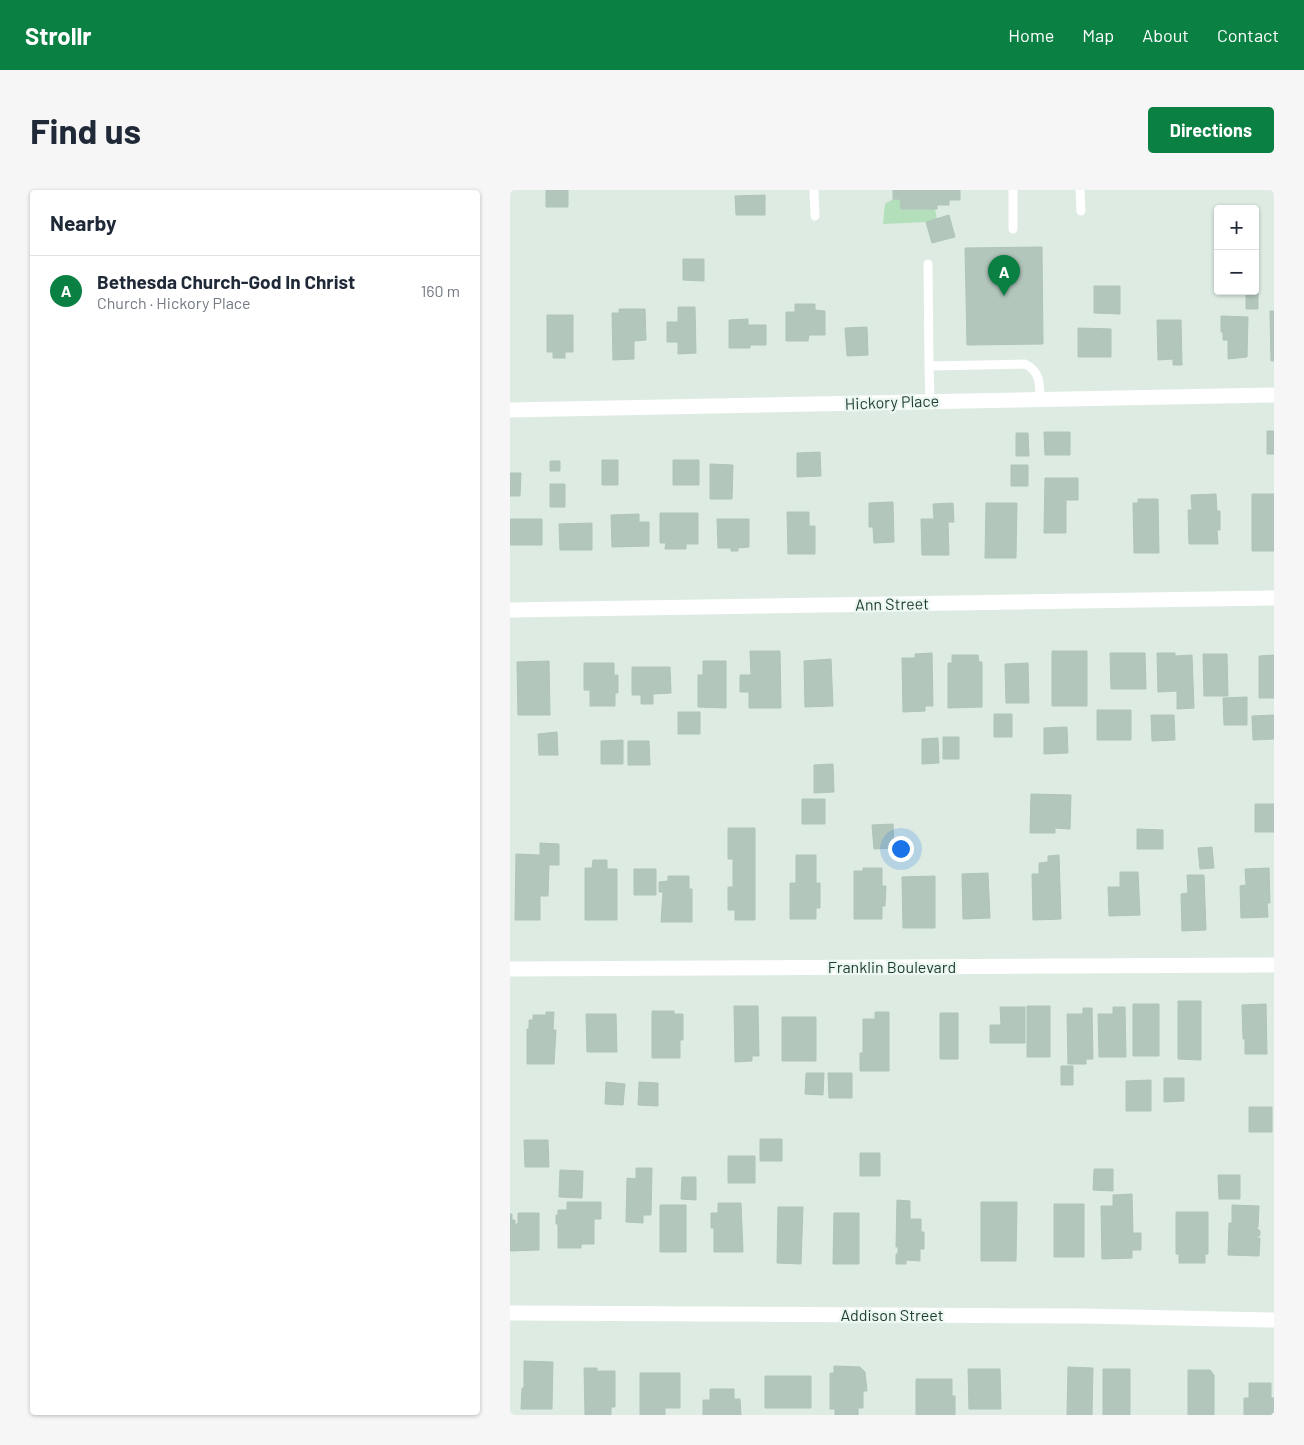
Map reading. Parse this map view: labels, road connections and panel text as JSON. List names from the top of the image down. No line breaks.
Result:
{"streets":{"street":["Hickory Place","Ann Street","Franklin Boulevard","Addison Street"]},"page":{"header":"Strollr","nav":["Home","Map","About","Contact"],"buttons":"Directions","title":"Find us","heading":"Nearby","map_buttons":["+","−"],"list":[{"mark":"A","name":"Bethesda Church-God In Christ","note":"Church · Hickory Place","value":"160 m"}],"pins":"A"}}
